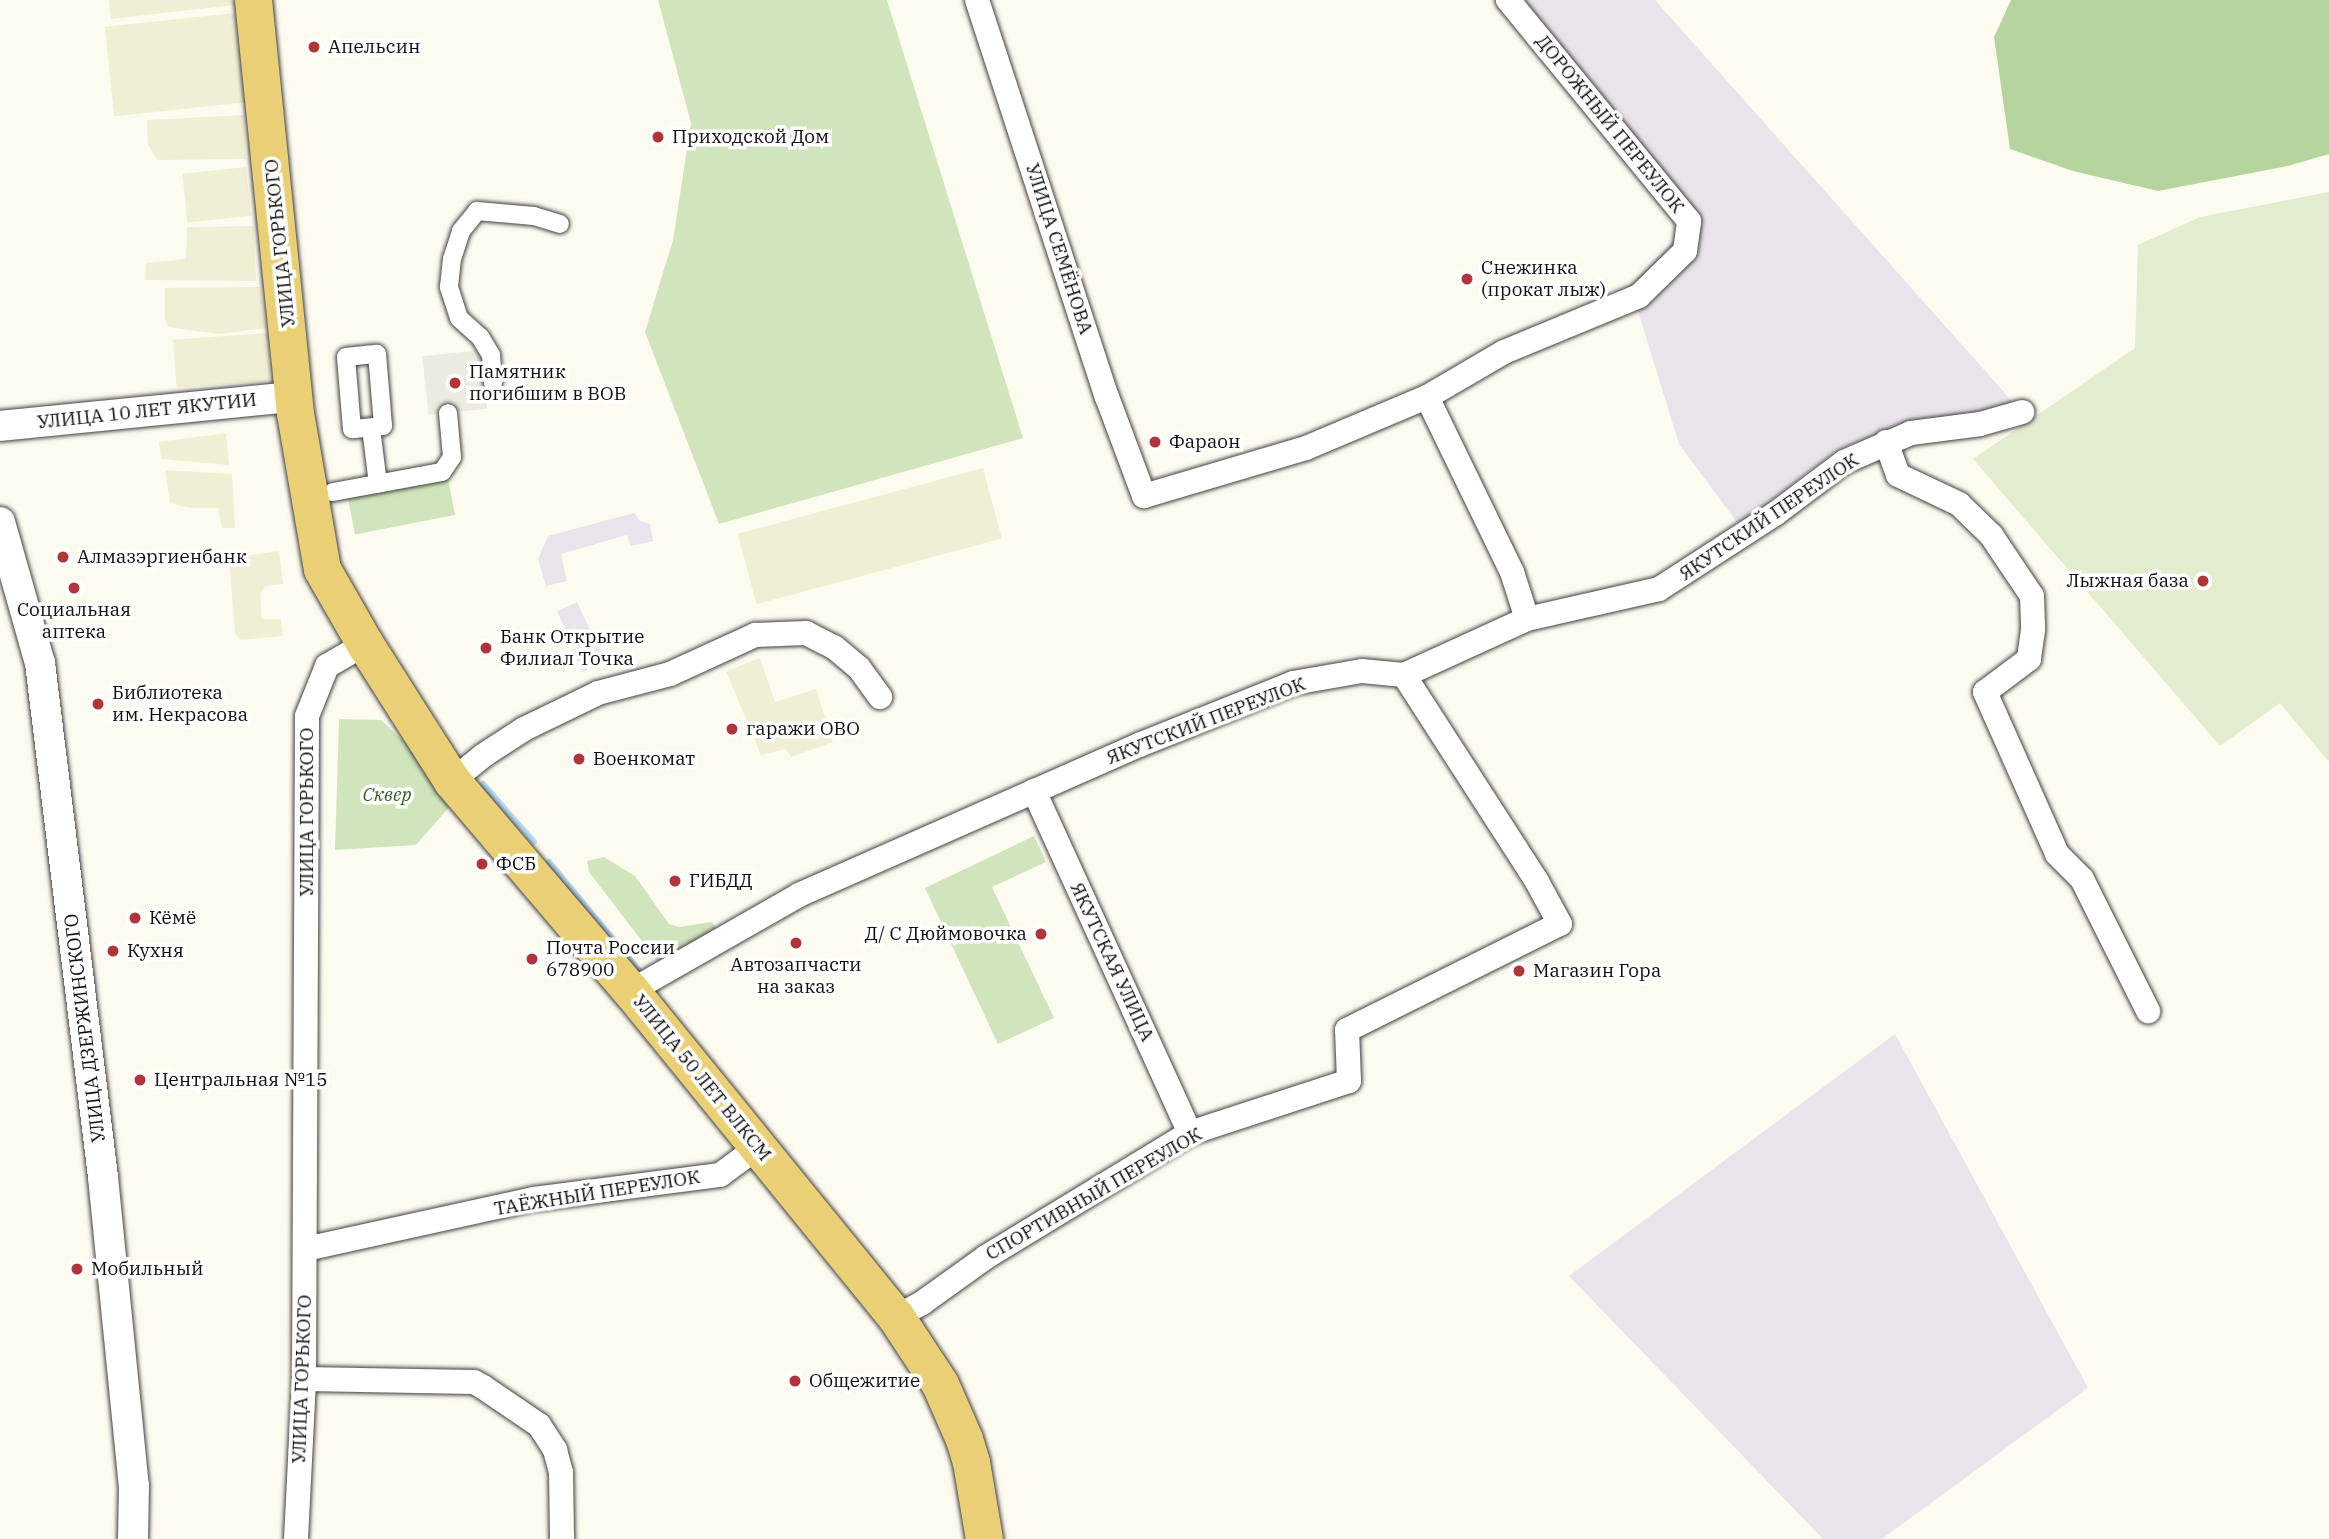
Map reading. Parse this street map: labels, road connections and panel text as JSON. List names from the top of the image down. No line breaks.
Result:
{"streets":{"main road":["УЛИЦА ГОРЬКОГО","УЛИЦА 50 ЛЕТ ВЛКСМ"],"street":["ДОРОЖНЫЙ ПЕРЕУЛОК","УЛИЦА СЕМЁНОВА","УЛИЦА 10 ЛЕТ ЯКУТИИ","ЯКУТСКИЙ ПЕРЕУЛОК","ЯКУТСКАЯ УЛИЦА","УЛИЦА ДЗЕРЖИНСКОГО","ТАЁЖНЫЙ ПЕРЕУЛОК","СПОРТИВНЫЙ ПЕРЕУЛОК"]},"crossings":[["ДОРОЖНЫЙ ПЕРЕУЛОК","УЛИЦА СЕМЁНОВА"],["УЛИЦА ГОРЬКОГО","УЛИЦА 10 ЛЕТ ЯКУТИИ"],["УЛИЦА ГОРЬКОГО","УЛИЦА 50 ЛЕТ ВЛКСМ"],["УЛИЦА ГОРЬКОГО","ТАЁЖНЫЙ ПЕРЕУЛОК"],["ЯКУТСКИЙ ПЕРЕУЛОК","ЯКУТСКАЯ УЛИЦА"],["ЯКУТСКИЙ ПЕРЕУЛОК","УЛИЦА 50 ЛЕТ ВЛКСМ"],["ЯКУТСКИЙ ПЕРЕУЛОК","СПОРТИВНЫЙ ПЕРЕУЛОК"],["ЯКУТСКАЯ УЛИЦА","СПОРТИВНЫЙ ПЕРЕУЛОК"],["УЛИЦА 50 ЛЕТ ВЛКСМ","ТАЁЖНЫЙ ПЕРЕУЛОК"],["УЛИЦА 50 ЛЕТ ВЛКСМ","СПОРТИВНЫЙ ПЕРЕУЛОК"]],"parks":["Сквер"],"places":["Апельсин","Приходской Дом","Снежинка (прокат лыж)","Памятник погибшим в ВОВ","Фараон","Алмазэргиенбанк","Лыжная база","Социальная аптека","Банк Открытие Филиал Точка","Библиотека им. Некрасова","гаражи ОВО","Военкомат","ФСБ","ГИБДД","Кёмё","Д/ С Дюймовочка","Автозапчасти на заказ","Кухня","Почта России 678900","Магазин Гора","Центральная №15","Мобильный","Общежитие"]}
